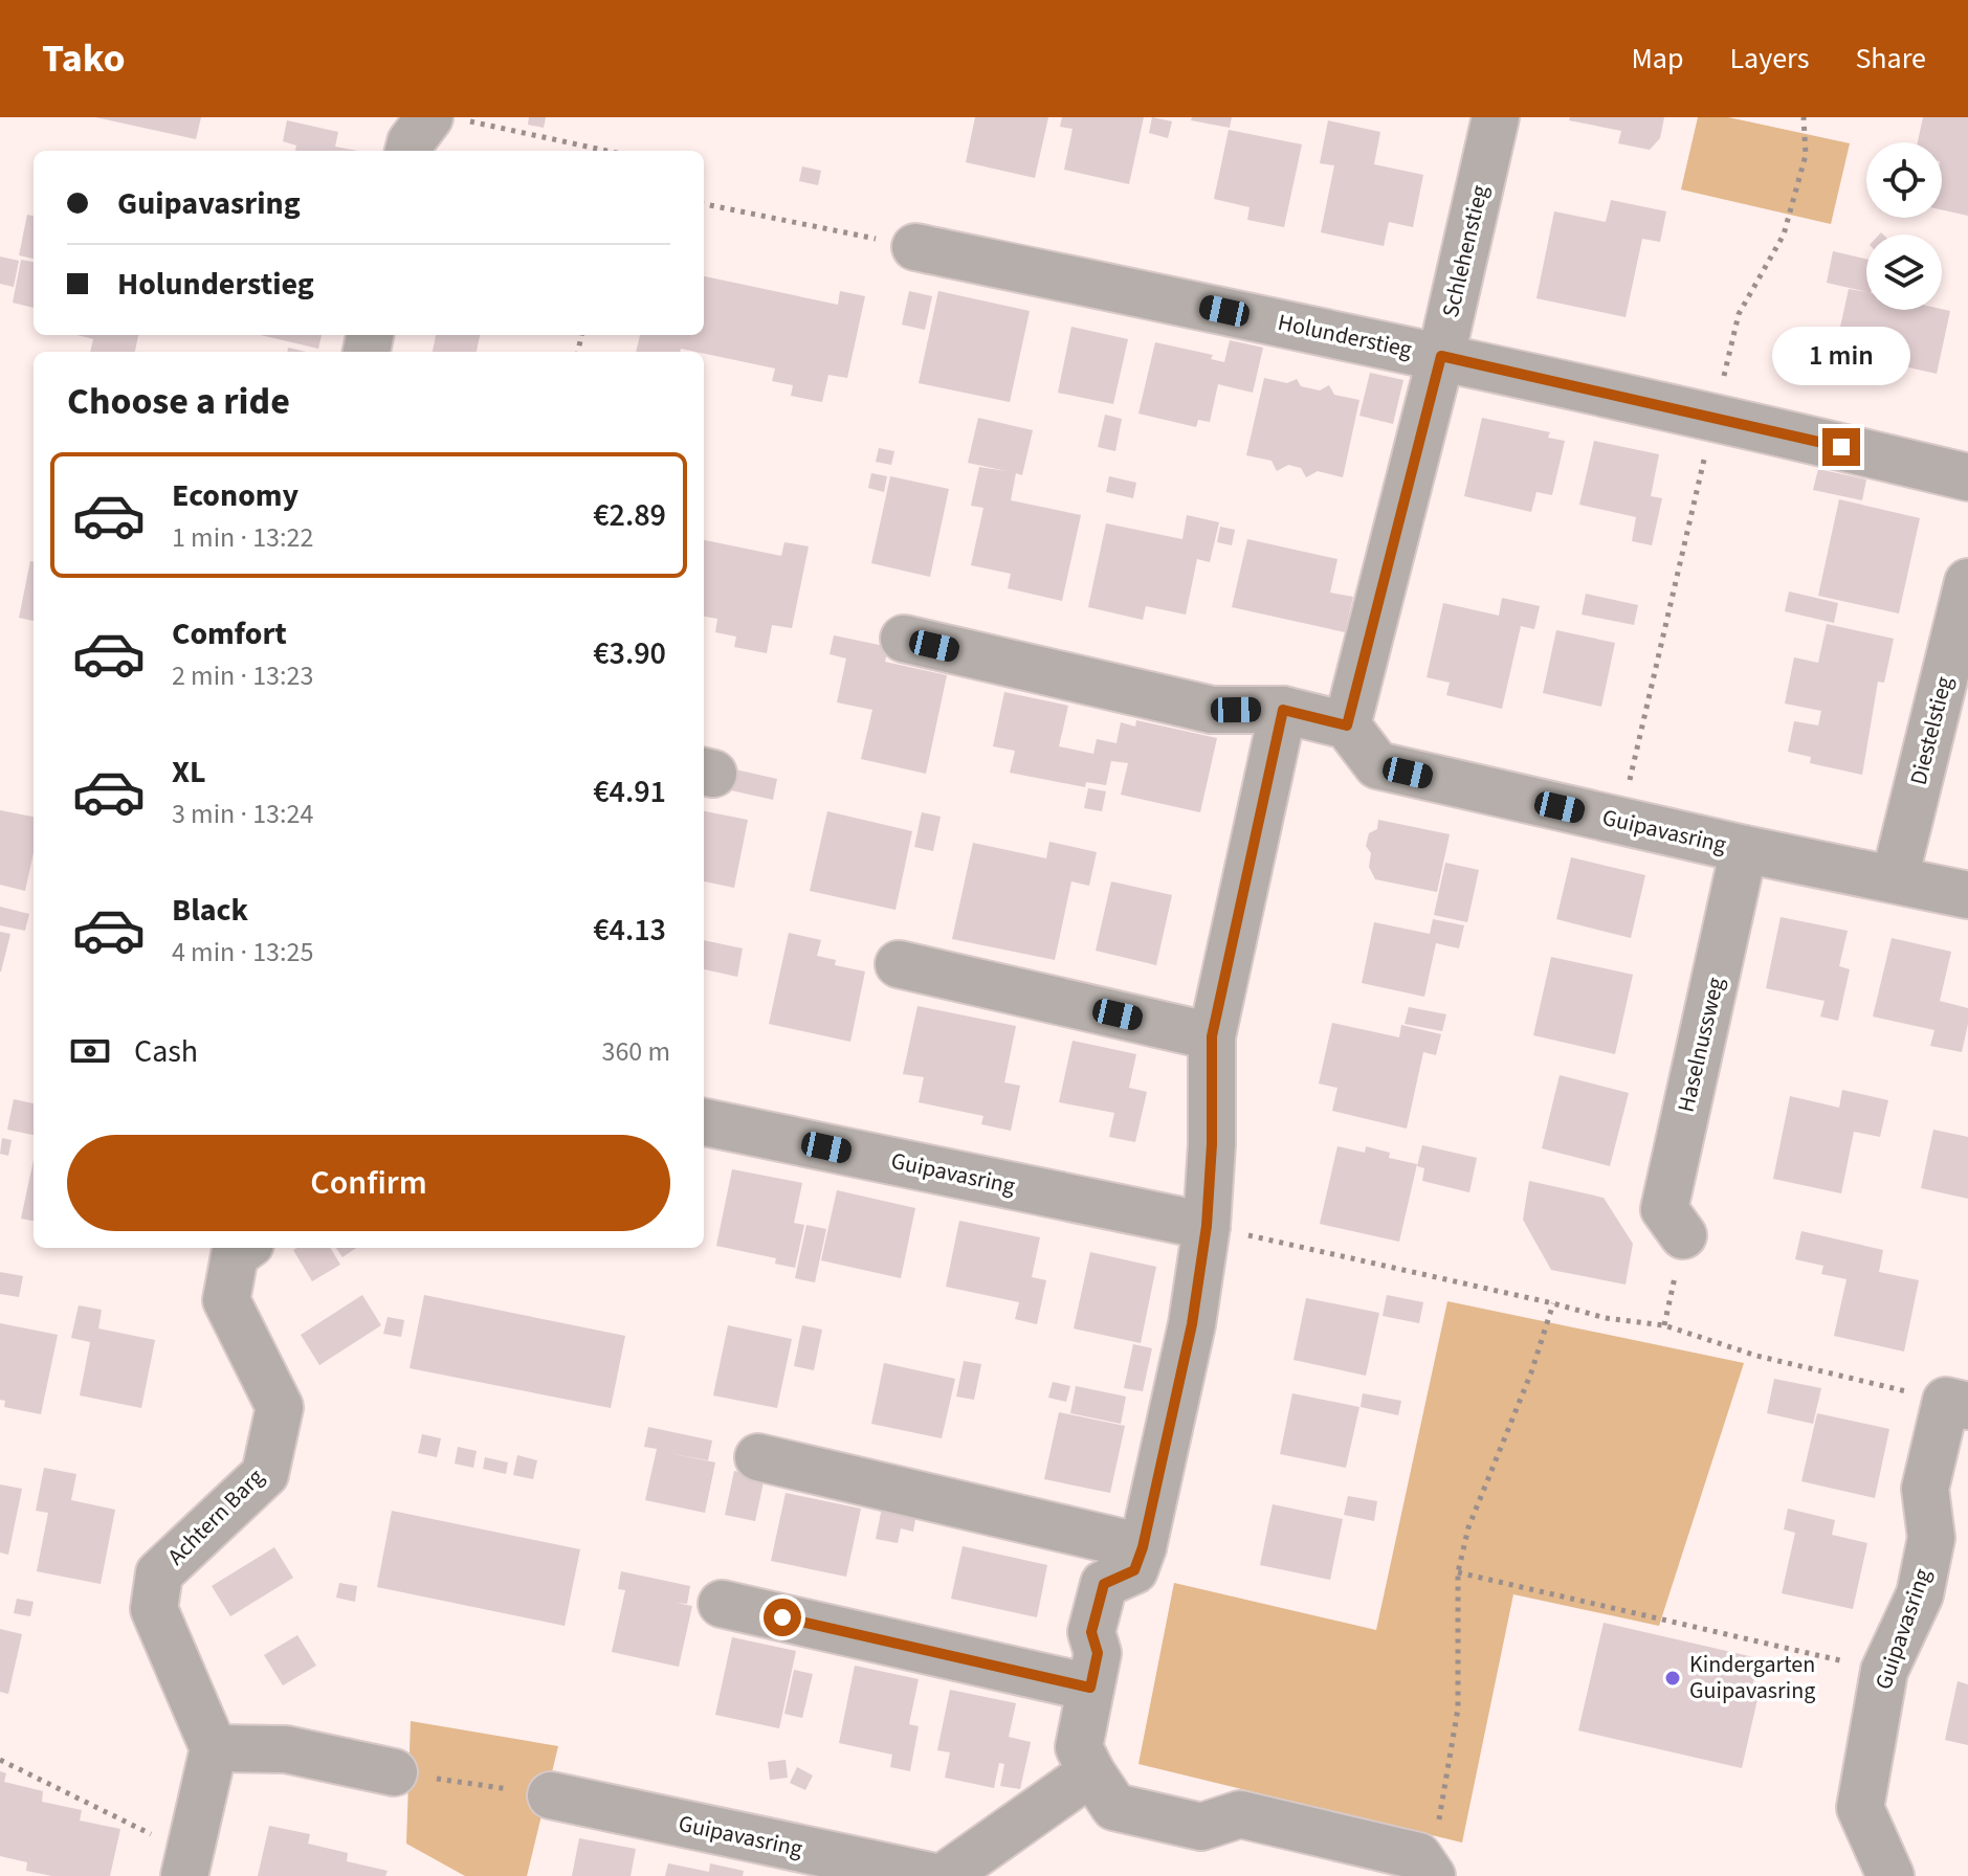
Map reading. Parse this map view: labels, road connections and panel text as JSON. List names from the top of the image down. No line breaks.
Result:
{"streets":{"street":["Schlehenstieg","Holunderstieg","Diestelstieg","Guipavasring","Haselnussweg","Achtern Barg"]},"crossings":[["Schlehenstieg","Holunderstieg"],["Schlehenstieg","Guipavasring"],["Diestelstieg","Guipavasring"],["Guipavasring","Haselnussweg"]],"places":["Kindergarten Guipavasring"],"page":{"header":"Tako","nav":["Map","Layers","Share"],"banner":["Guipavasring","Holunderstieg"],"bubble":"1 min","heading":"Choose a ride","list":[{"name":"Economy","note":"1 min · 13:22","value":"€2.89"},{"name":"Comfort","note":"2 min · 13:23","value":"€3.90"},{"name":"XL","note":"3 min · 13:24","value":"€4.91"},{"name":"Black","note":"4 min · 13:25","value":"€4.13"}],"pay":["Cash","360 m"],"buttons":"Confirm"}}
